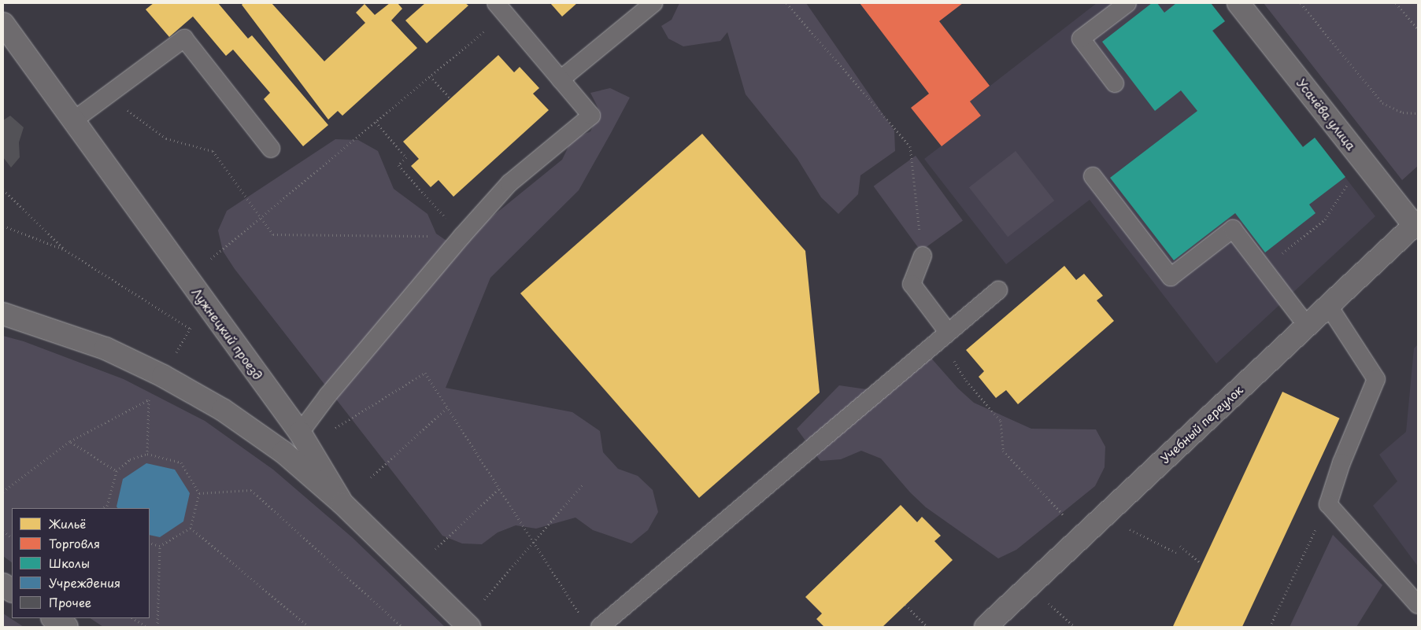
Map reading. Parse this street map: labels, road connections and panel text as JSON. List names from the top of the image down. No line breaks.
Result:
{"streets":{"street":["Усачёва улица","Лужнецкий проезд","Учебный переулок"]},"crossings":[["Усачёва улица","Учебный переулок"]],"legend":["Жильё","Торговля","Школы","Учреждения","Прочее"]}
